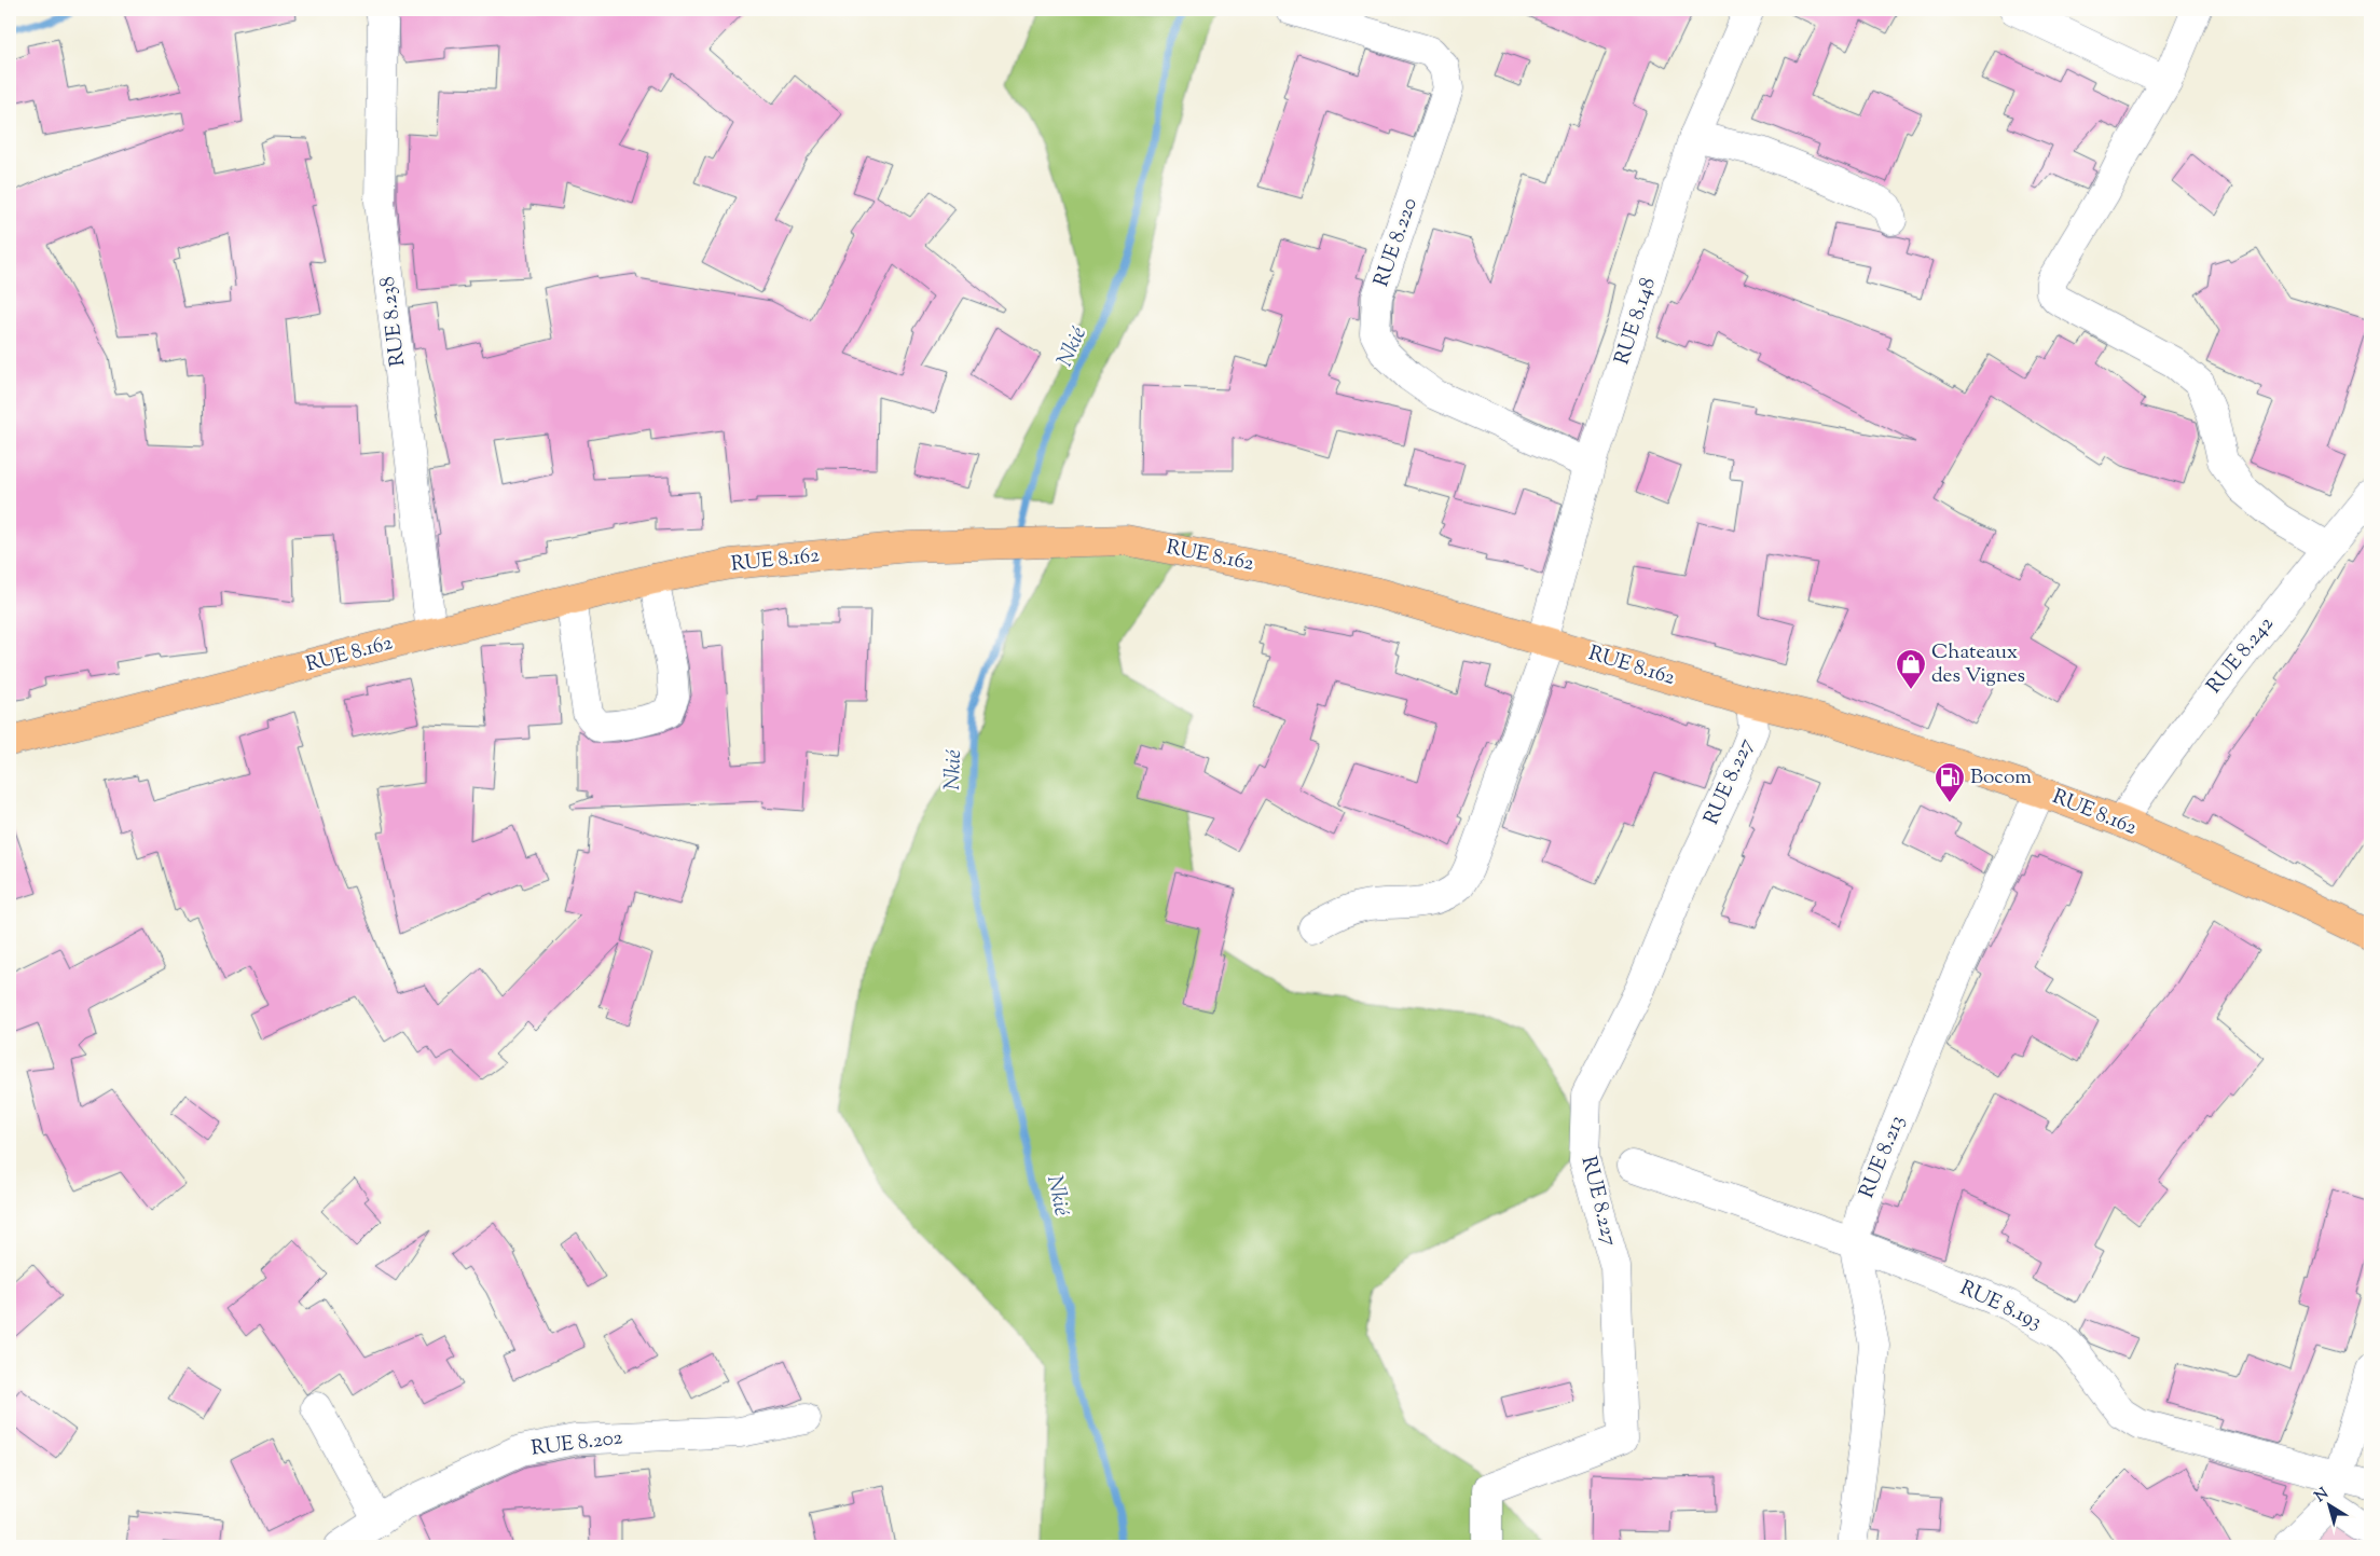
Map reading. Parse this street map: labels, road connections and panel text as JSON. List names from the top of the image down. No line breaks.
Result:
{"streets":{"highway":["RUE 8.162"],"street":["RUE 8.220","RUE 8.238","RUE 8.148","RUE 8.242","RUE 8.227","RUE 8.213","RUE 8.193","RUE 8.202"]},"crossings":[["RUE 8.220","RUE 8.148"],["RUE 8.238","RUE 8.162"],["RUE 8.148","RUE 8.162"],["RUE 8.162","RUE 8.242"],["RUE 8.162","RUE 8.227"],["RUE 8.162","RUE 8.213"],["RUE 8.213","RUE 8.193"]],"water":["Nkié"],"places":{"shop":["Chateaux des Vignes"],"fuel station":["Bocom"]},"north":"top left"}
